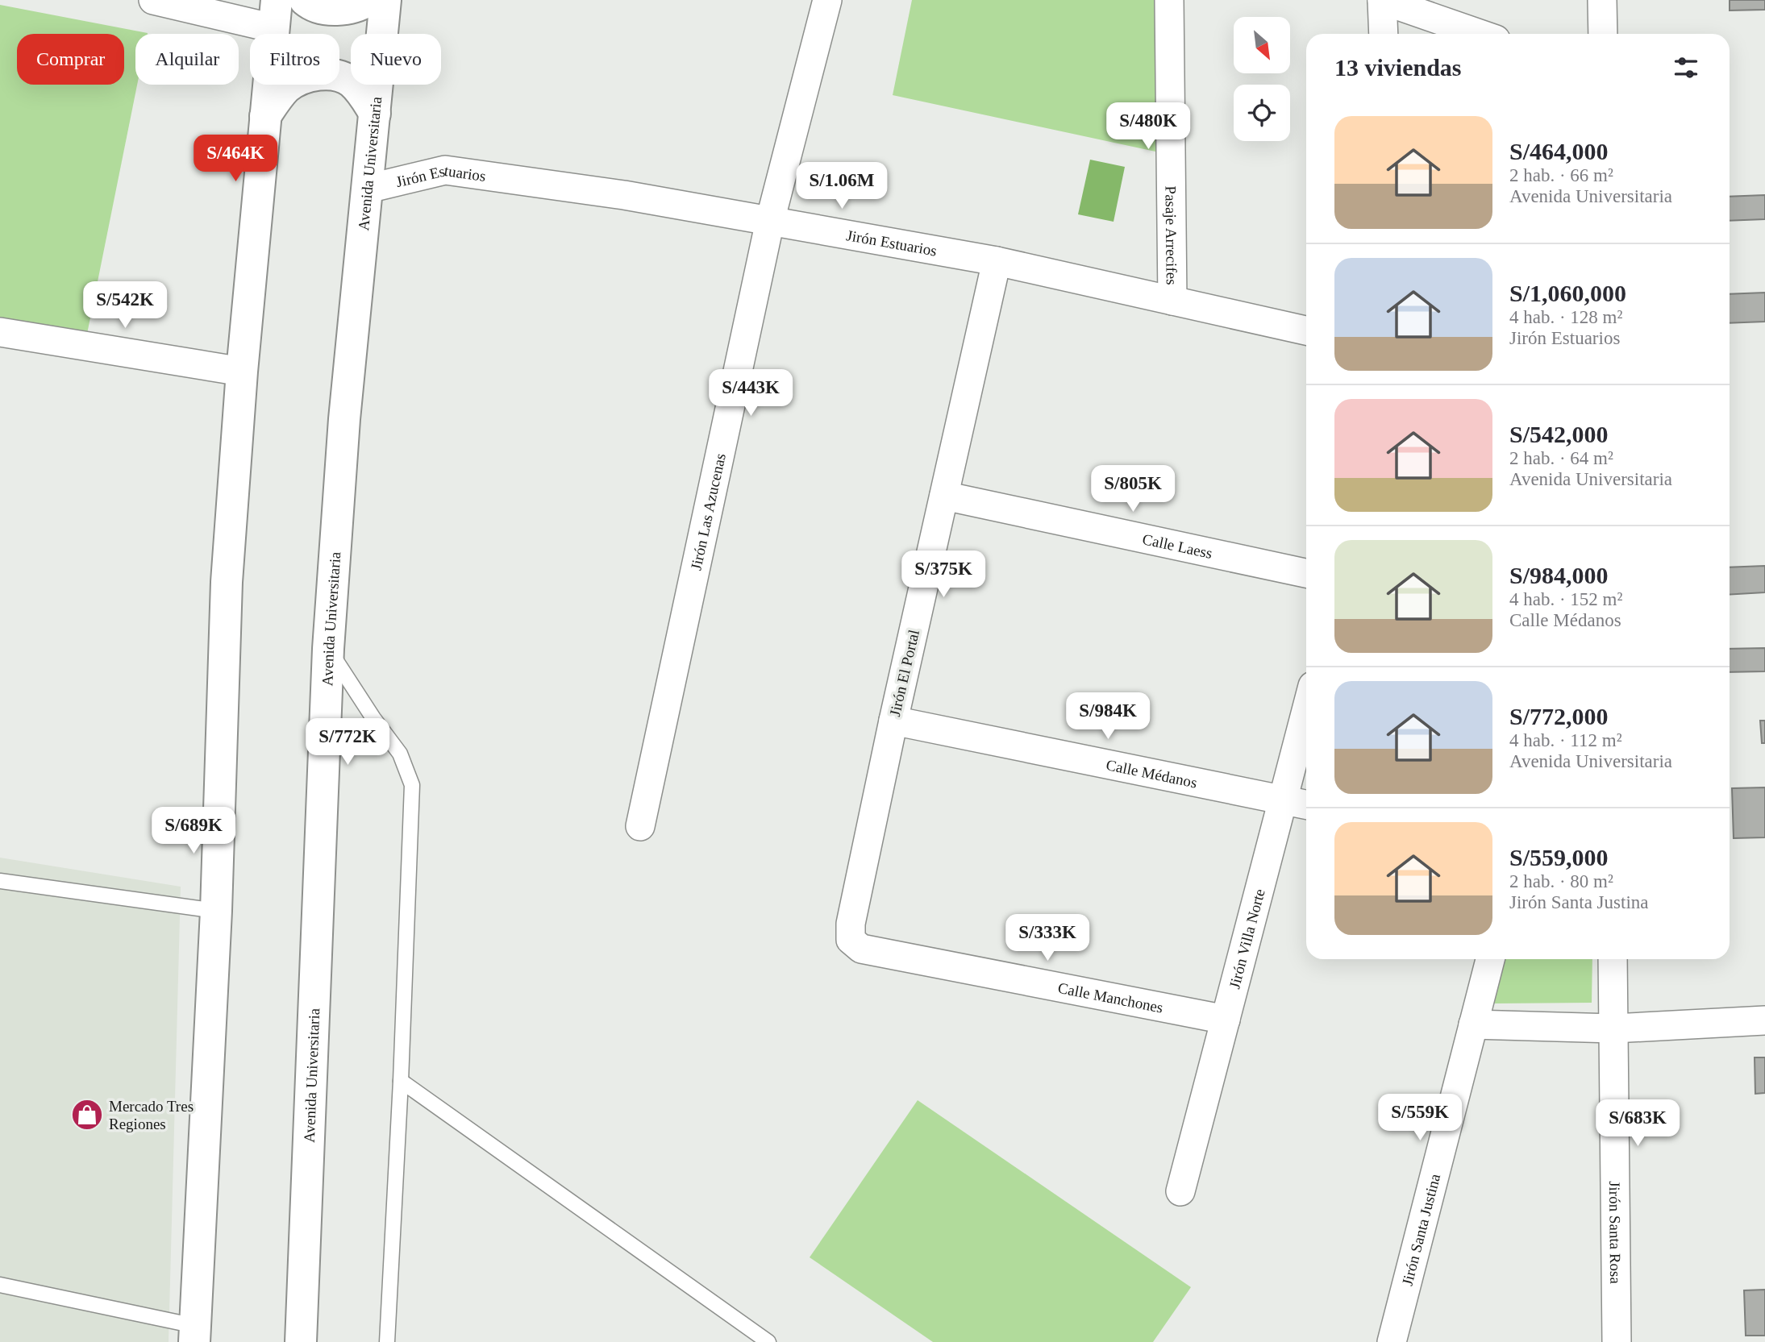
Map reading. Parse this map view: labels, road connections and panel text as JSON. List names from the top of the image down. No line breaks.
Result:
{"streets":{"main road":["Avenida Universitaria"],"street":["Jirón Estuarios","Pasaje Arrecifes","Jirón Las Azucenas","Calle Laess","Jirón El Portal","Calle Médanos","Jirón Villa Norte","Calle Manchones","Jirón Santa Justina","Jirón Santa Rosa"]},"crossings":[["Avenida Universitaria","Jirón Estuarios"],["Jirón Estuarios","Pasaje Arrecifes"],["Jirón Estuarios","Jirón Las Azucenas"],["Jirón Estuarios","Jirón El Portal"],["Calle Laess","Jirón El Portal"],["Jirón El Portal","Calle Médanos"],["Jirón El Portal","Calle Manchones"],["Calle Médanos","Jirón Villa Norte"],["Jirón Villa Norte","Calle Manchones"]],"places":{"shop":["Mercado Tres Regiones"]},"north":"bottom right","page":{"chip":["Comprar","Alquilar","Filtros","Nuevo"],"heading":"13 viviendas","list":[{"name":"S/464,000","note":"2 hab. · 66 m² · Avenida Universitaria"},{"name":"S/1,060,000","note":"4 hab. · 128 m² · Jirón Estuarios"},{"name":"S/542,000","note":"2 hab. · 64 m² · Avenida Universitaria"},{"name":"S/984,000","note":"4 hab. · 152 m² · Calle Médanos"},{"name":"S/772,000","note":"4 hab. · 112 m² · Avenida Universitaria"},{"name":"S/559,000","note":"2 hab. · 80 m² · Jirón Santa Justina"}],"price":["S/480K","S/464K","S/1.06M","S/542K","S/443K","S/805K","S/375K","S/984K","S/772K","S/689K","S/333K","S/559K","S/683K"]}}
